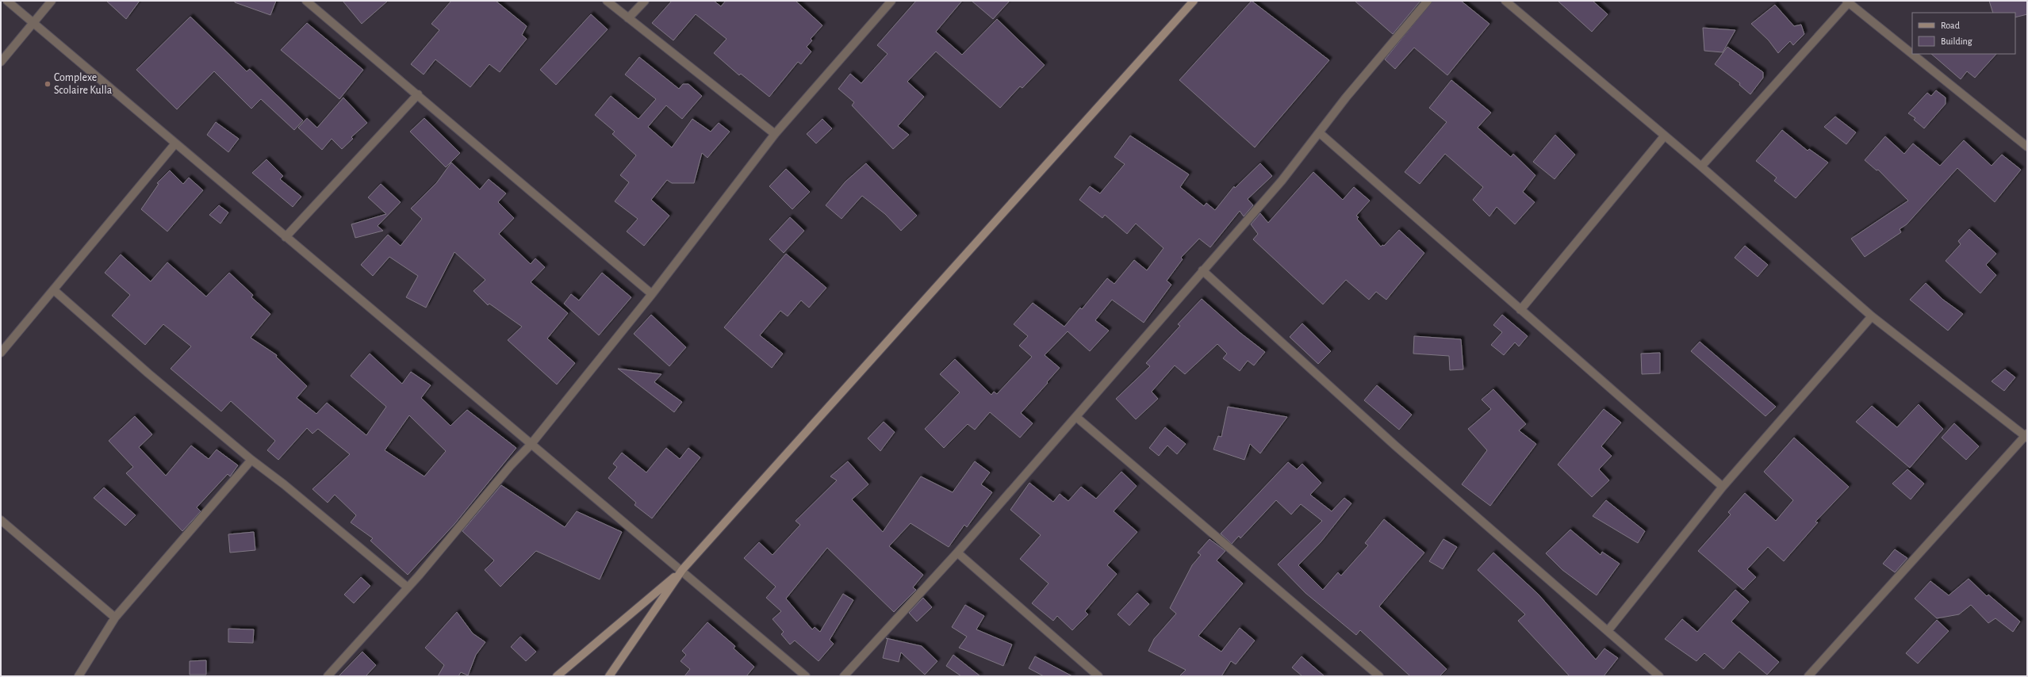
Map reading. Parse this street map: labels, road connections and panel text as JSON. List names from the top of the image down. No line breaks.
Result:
{"places":["Complexe Scolaire Kulla"],"legend":["Road","Building"]}
